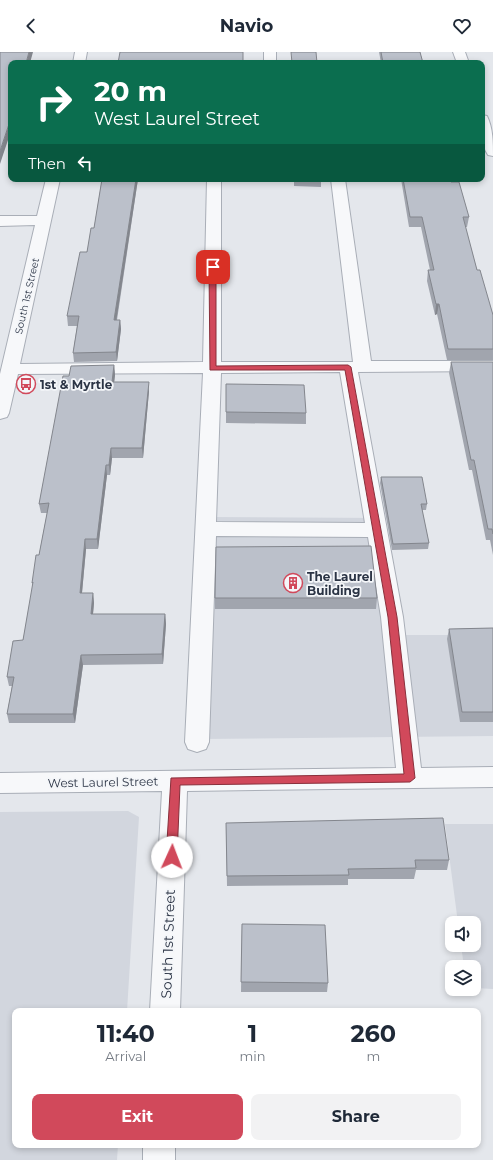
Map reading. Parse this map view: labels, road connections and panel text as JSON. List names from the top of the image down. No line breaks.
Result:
{"streets":{"street":["South 1st Street","West Laurel Street"]},"crossings":[["South 1st Street","West Laurel Street"]],"places":{"bus stop":["1st & Myrtle"],"building":["The Laurel Building"]},"page":{"header":"Navio","turn":["20 m","West Laurel Street"],"then":"Then","eta":["11:40","Arrival","1","min","260","m"],"buttons":["Exit","Share"]}}
